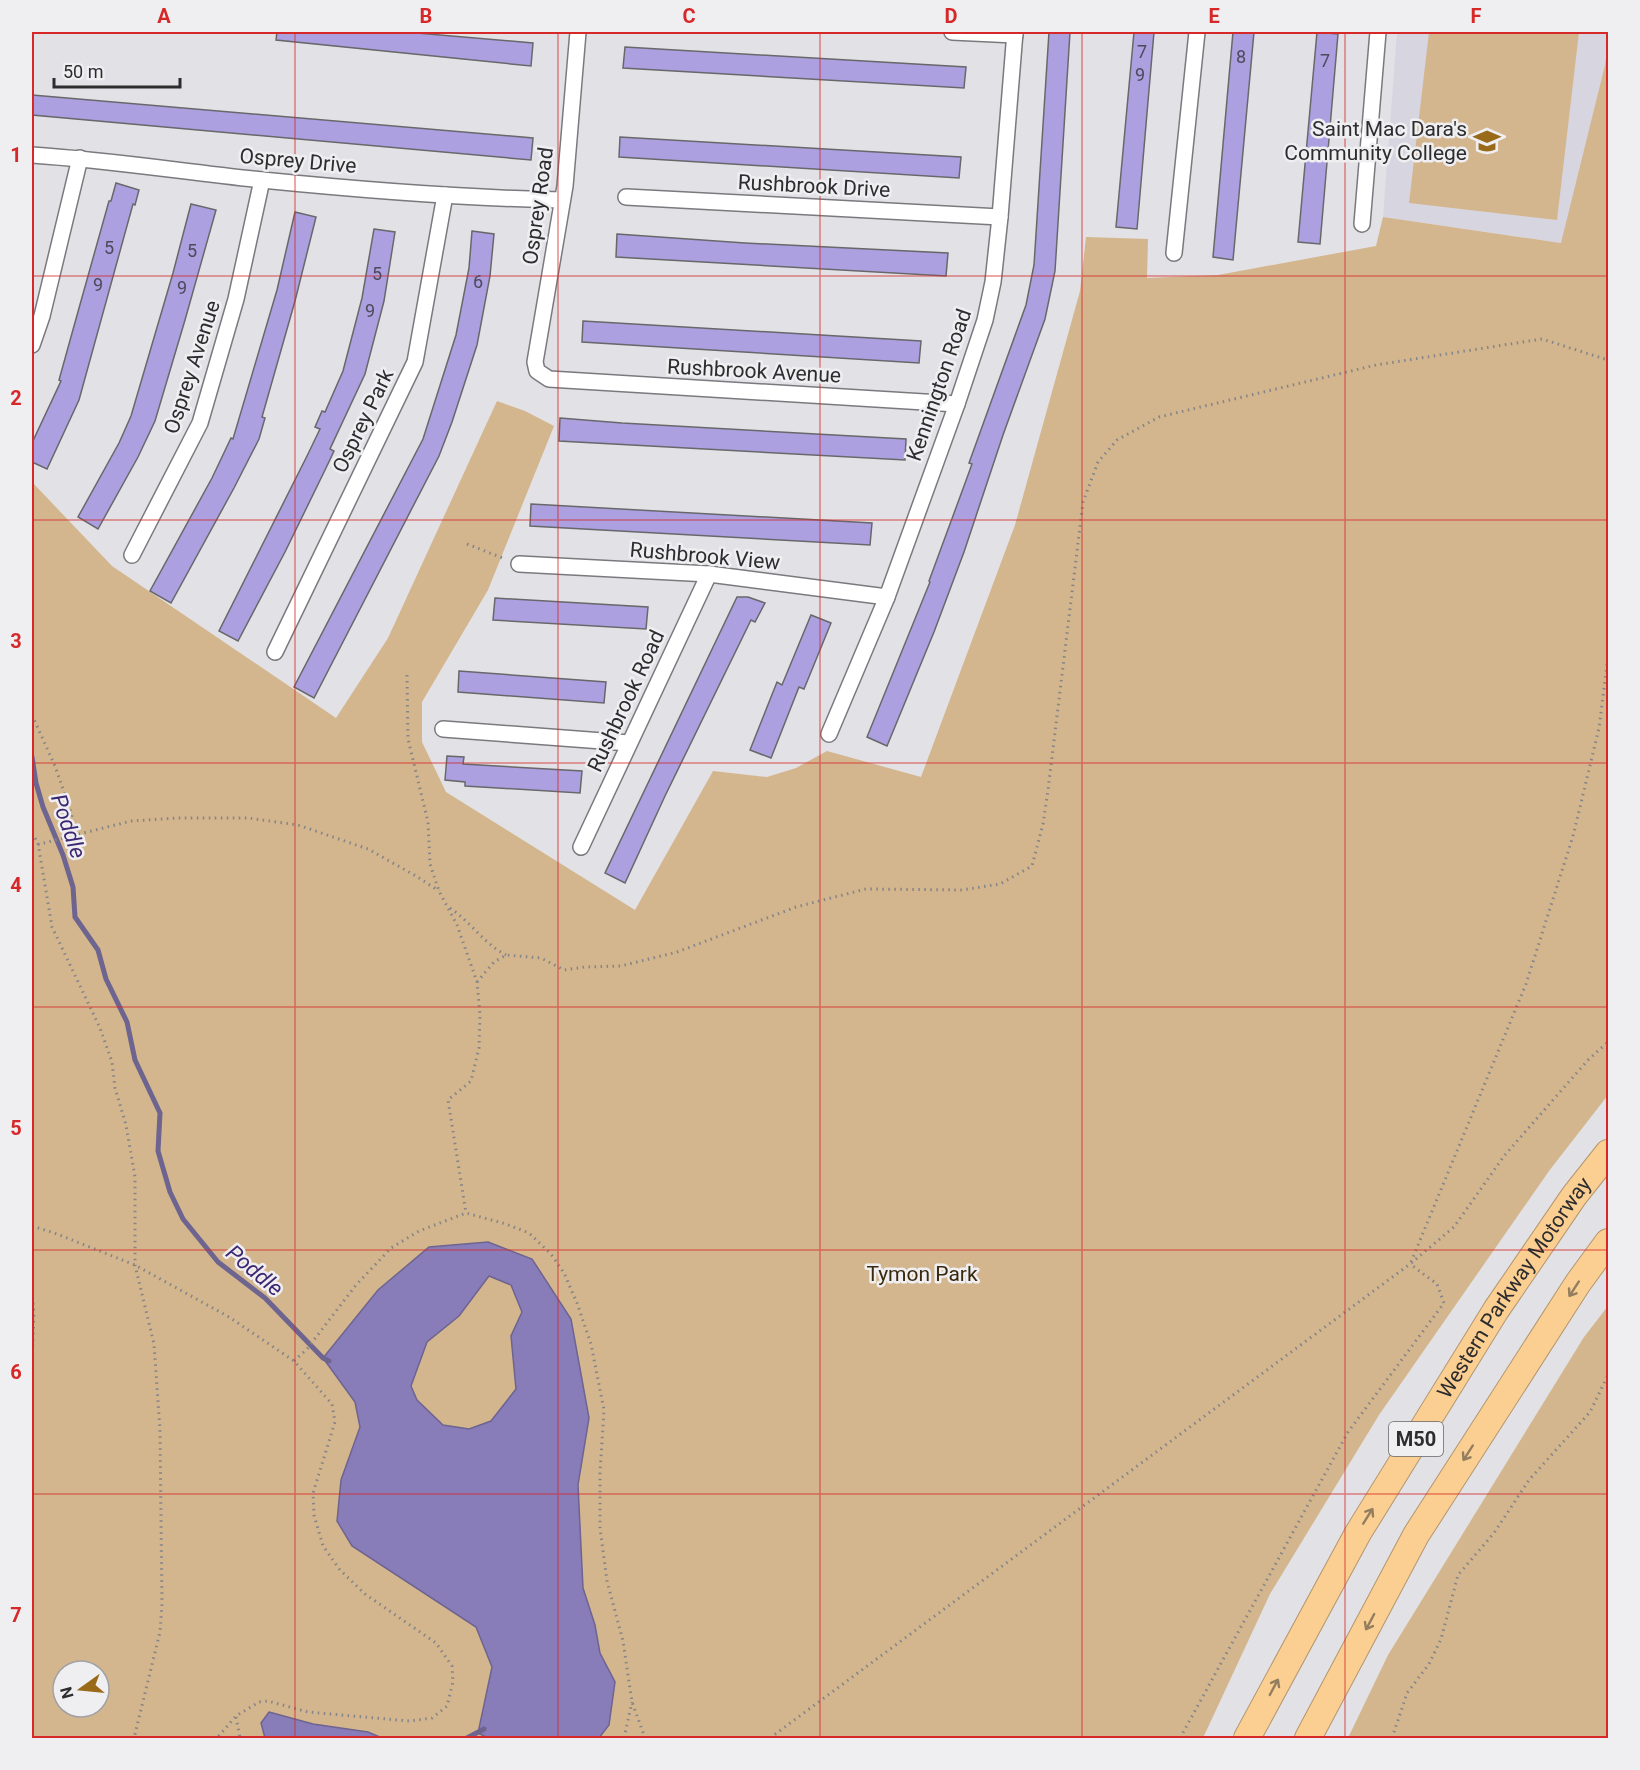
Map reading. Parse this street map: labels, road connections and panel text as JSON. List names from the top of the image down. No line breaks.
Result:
{"streets":{"highway":["Western Parkway Motorway","M50"],"street":["Osprey Drive","Rushbrook Drive","Osprey Road","Osprey Avenue","Rushbrook Avenue","Kennington Road","Osprey Park","Rushbrook View","Rushbrook Road"]},"crossings":[["Osprey Drive","Osprey Road"],["Osprey Drive","Osprey Avenue"],["Osprey Drive","Osprey Park"],["Rushbrook Drive","Kennington Road"],["Osprey Road","Rushbrook Avenue"],["Rushbrook Avenue","Kennington Road"],["Kennington Road","Rushbrook View"],["Rushbrook View","Rushbrook Road"]],"water":["Poddle"],"parks":["Tymon Park"],"places":{"school or university":["Saint Mac Dara's Community College"]},"house_numbers":["7","8","7","9","5","5","5","6","9","9","9"],"scale_bar":"50 m","north":"left","grid":{"columns":["A","B","C","D","E","F"],"rows":["1","2","3","4","5","6","7"]}}
